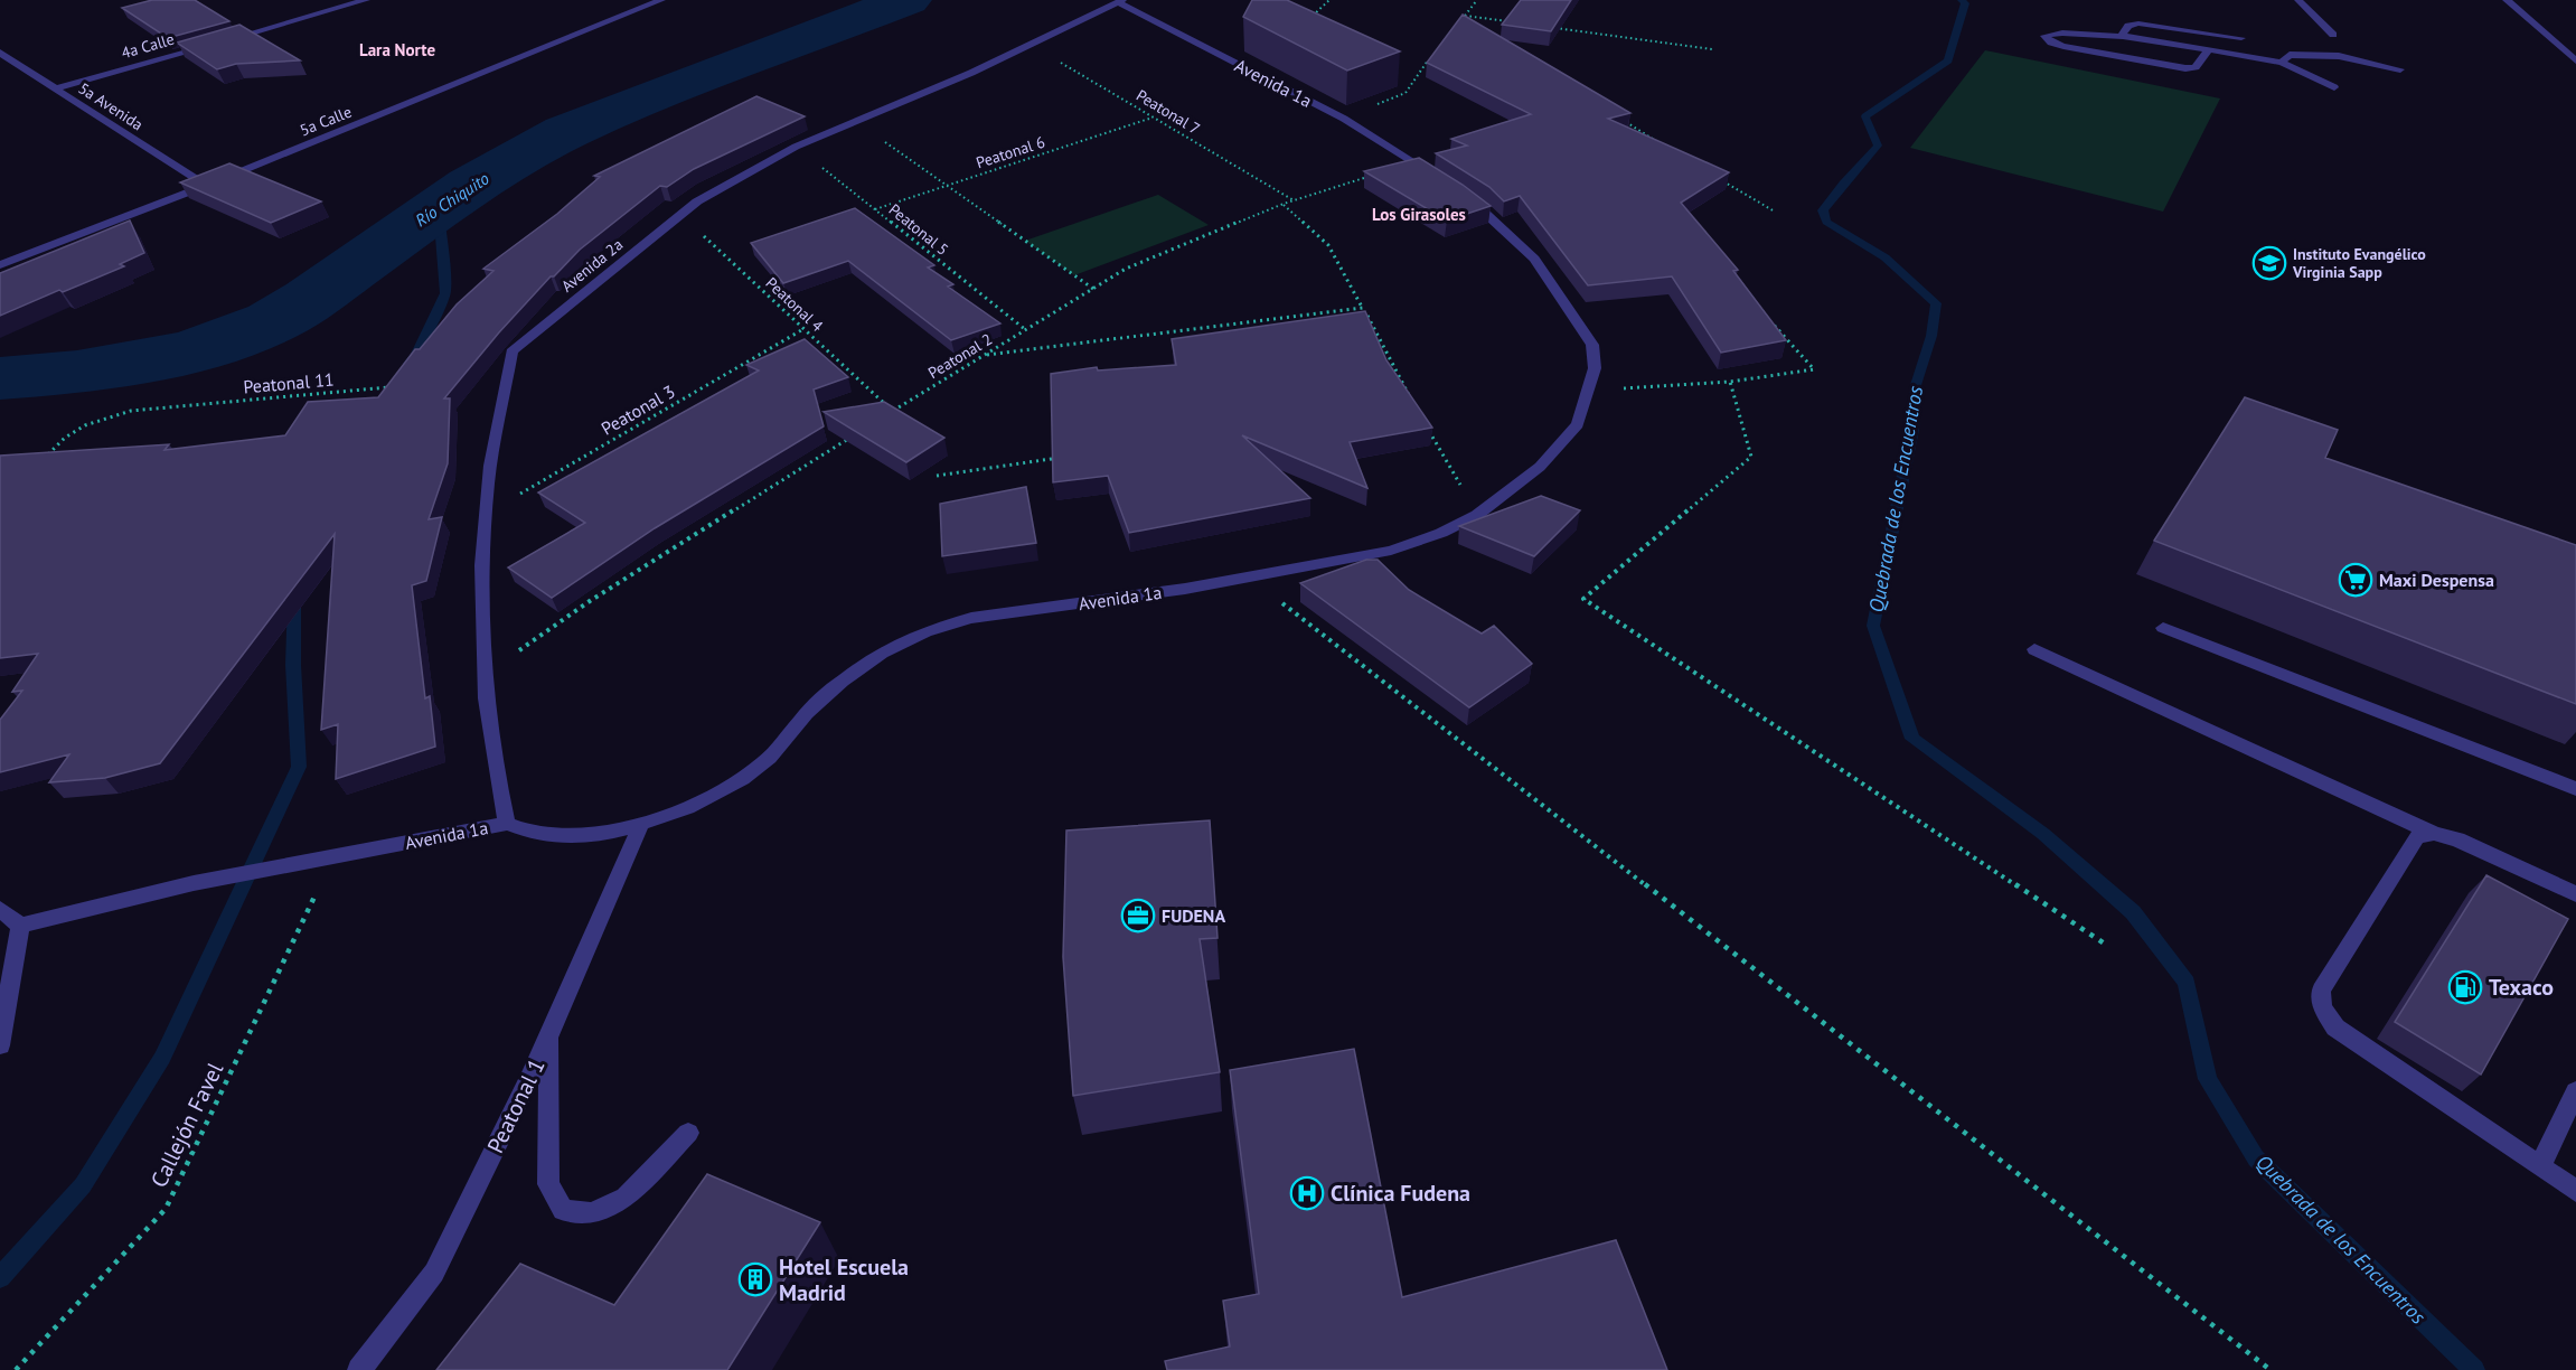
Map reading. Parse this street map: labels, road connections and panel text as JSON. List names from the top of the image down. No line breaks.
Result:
{"streets":{"street":["4a Calle","Avenida 1a","5a Avenida","5a Calle","Avenida 2a","Peatonal 1"],"path":["Peatonal 7","Peatonal 6","Peatonal 5","Peatonal 4","Peatonal 2","Peatonal 11","Peatonal 3","Callejón Favel"]},"crossings":[["4a Calle","5a Avenida"],["Avenida 1a","Avenida 2a"],["Avenida 1a","Peatonal 2"],["Avenida 1a","Peatonal 1"],["Avenida 1a","Callejón Favel"],["5a Avenida","5a Calle"],["Peatonal 7","Peatonal 6"],["Peatonal 7","Avenida 2a"],["Peatonal 7","Peatonal 2"],["Peatonal 6","Peatonal 5"],["Peatonal 5","Avenida 2a"],["Peatonal 5","Peatonal 2"],["Avenida 2a","Peatonal 4"],["Avenida 2a","Peatonal 3"],["Peatonal 4","Peatonal 2"],["Peatonal 4","Peatonal 3"]],"districts":["Lara Norte","Los Girasoles"],"water":["Río Chiquito","Quebrada de los Encuentros"],"places":{"school or university":["Instituto Evangélico Virginia Sapp"],"supermarket":["Maxi Despensa"],"office":["FUDENA"],"fuel station":["Texaco"],"hospital":["Clínica Fudena"],"building":["Hotel Escuela Madrid"]}}
